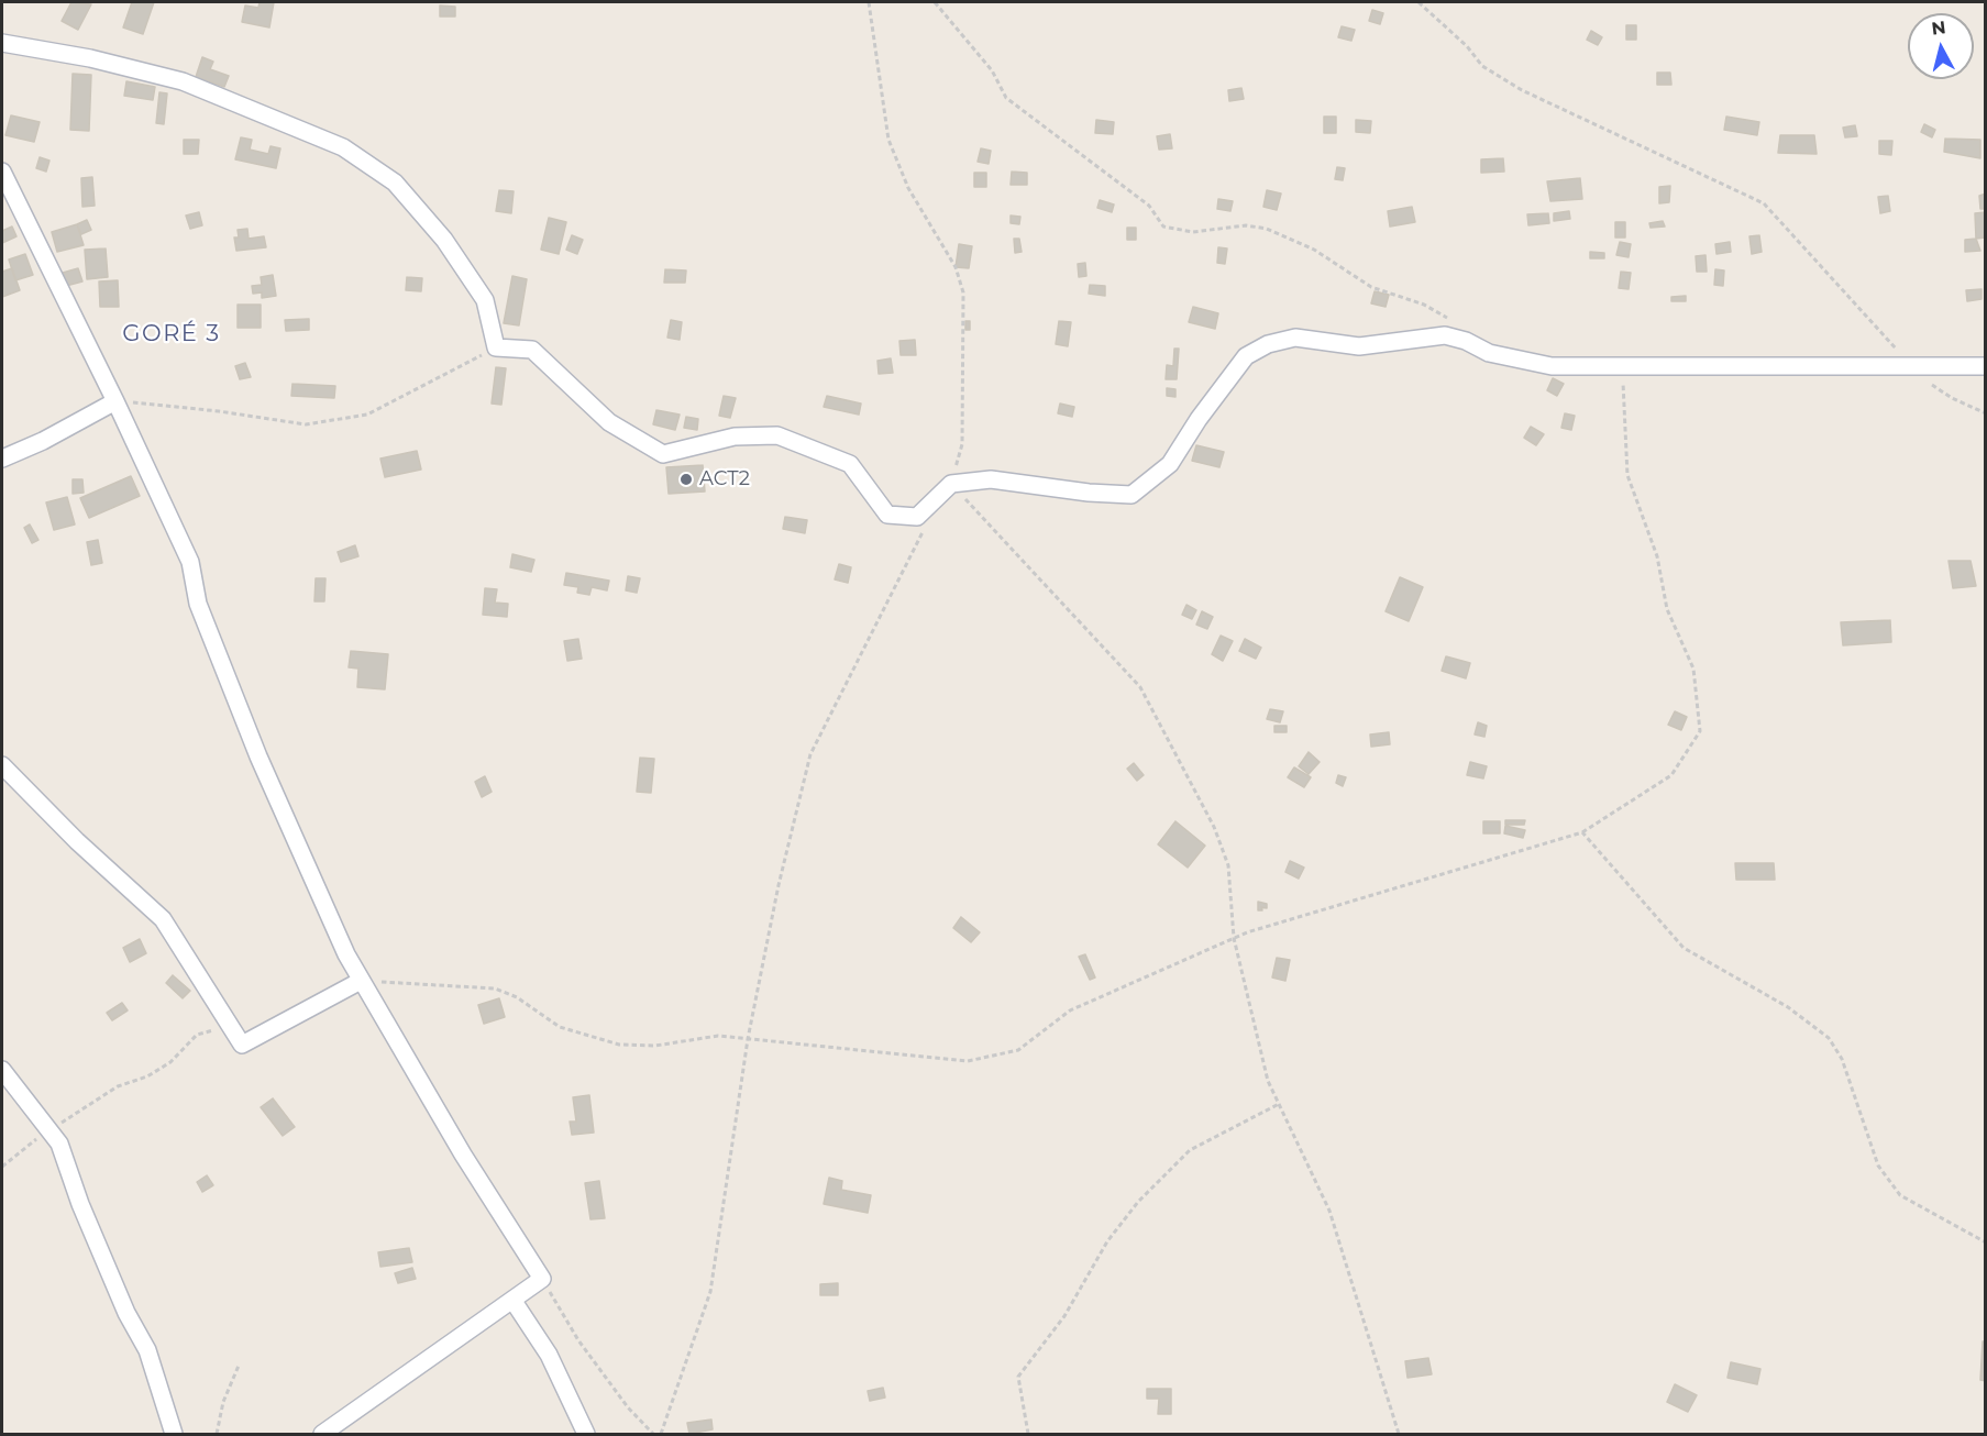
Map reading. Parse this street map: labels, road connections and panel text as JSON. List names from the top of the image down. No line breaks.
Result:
{"districts":["GORÉ 3"],"places":["ACT2"],"north":"top"}
